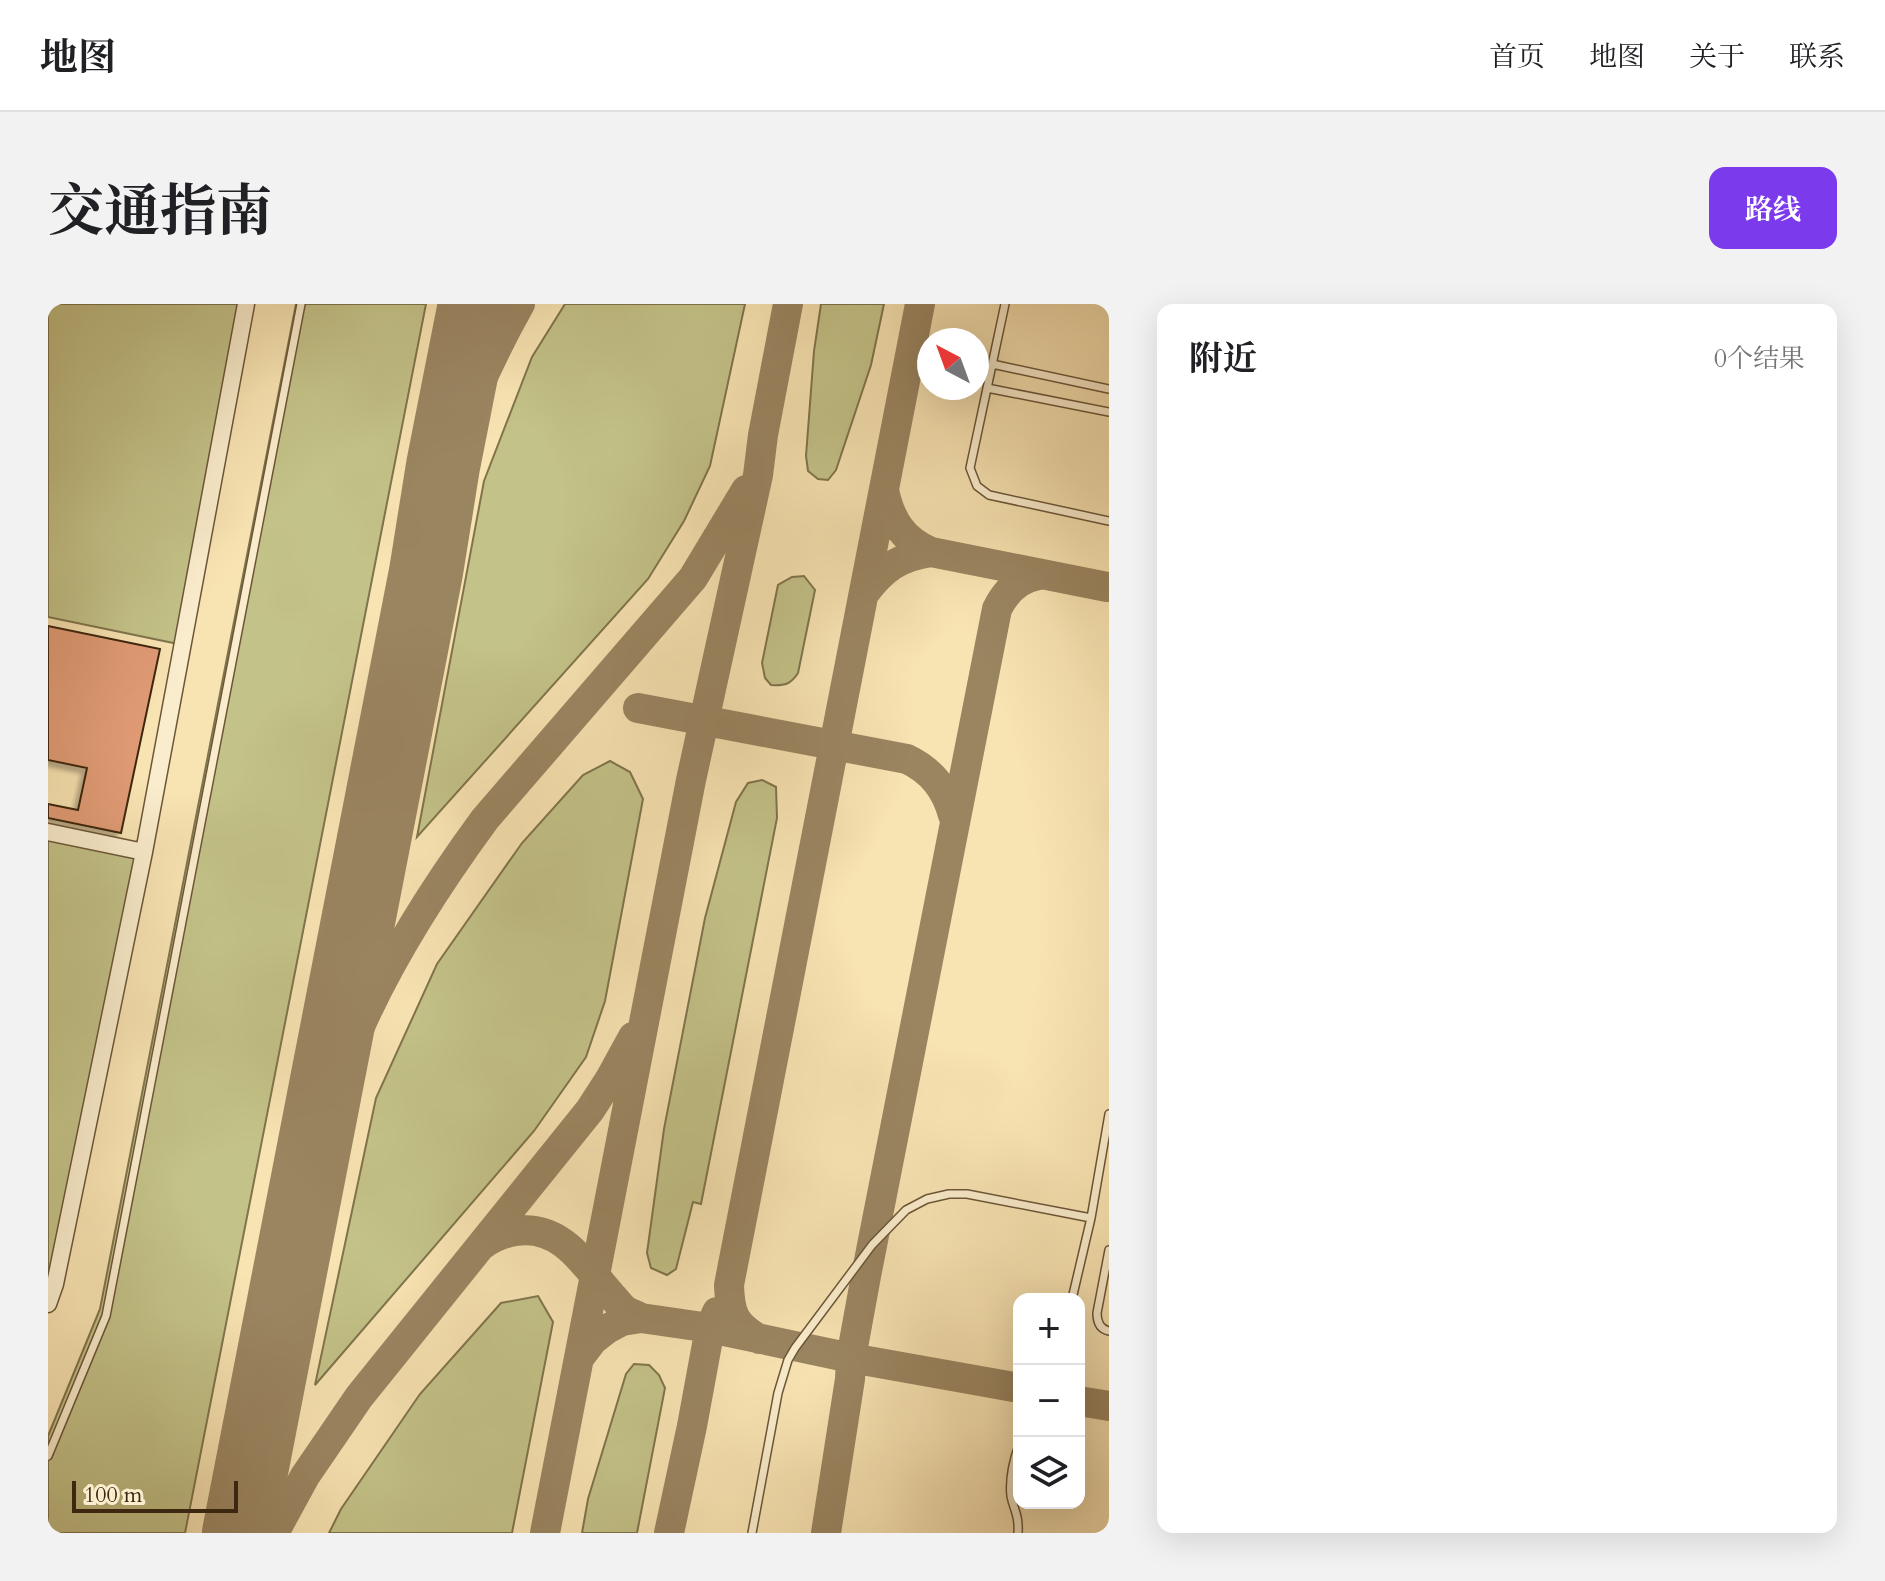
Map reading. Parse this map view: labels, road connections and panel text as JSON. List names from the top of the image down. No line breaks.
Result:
{"scale_bar":"100 m","north":"top left","page":{"header":"地图","nav":["首页","地图","关于","联系"],"title":"交通指南","buttons":"路线","heading":["附近","0个结果"],"map_buttons":["+","−"],"scale":"100 m"}}
